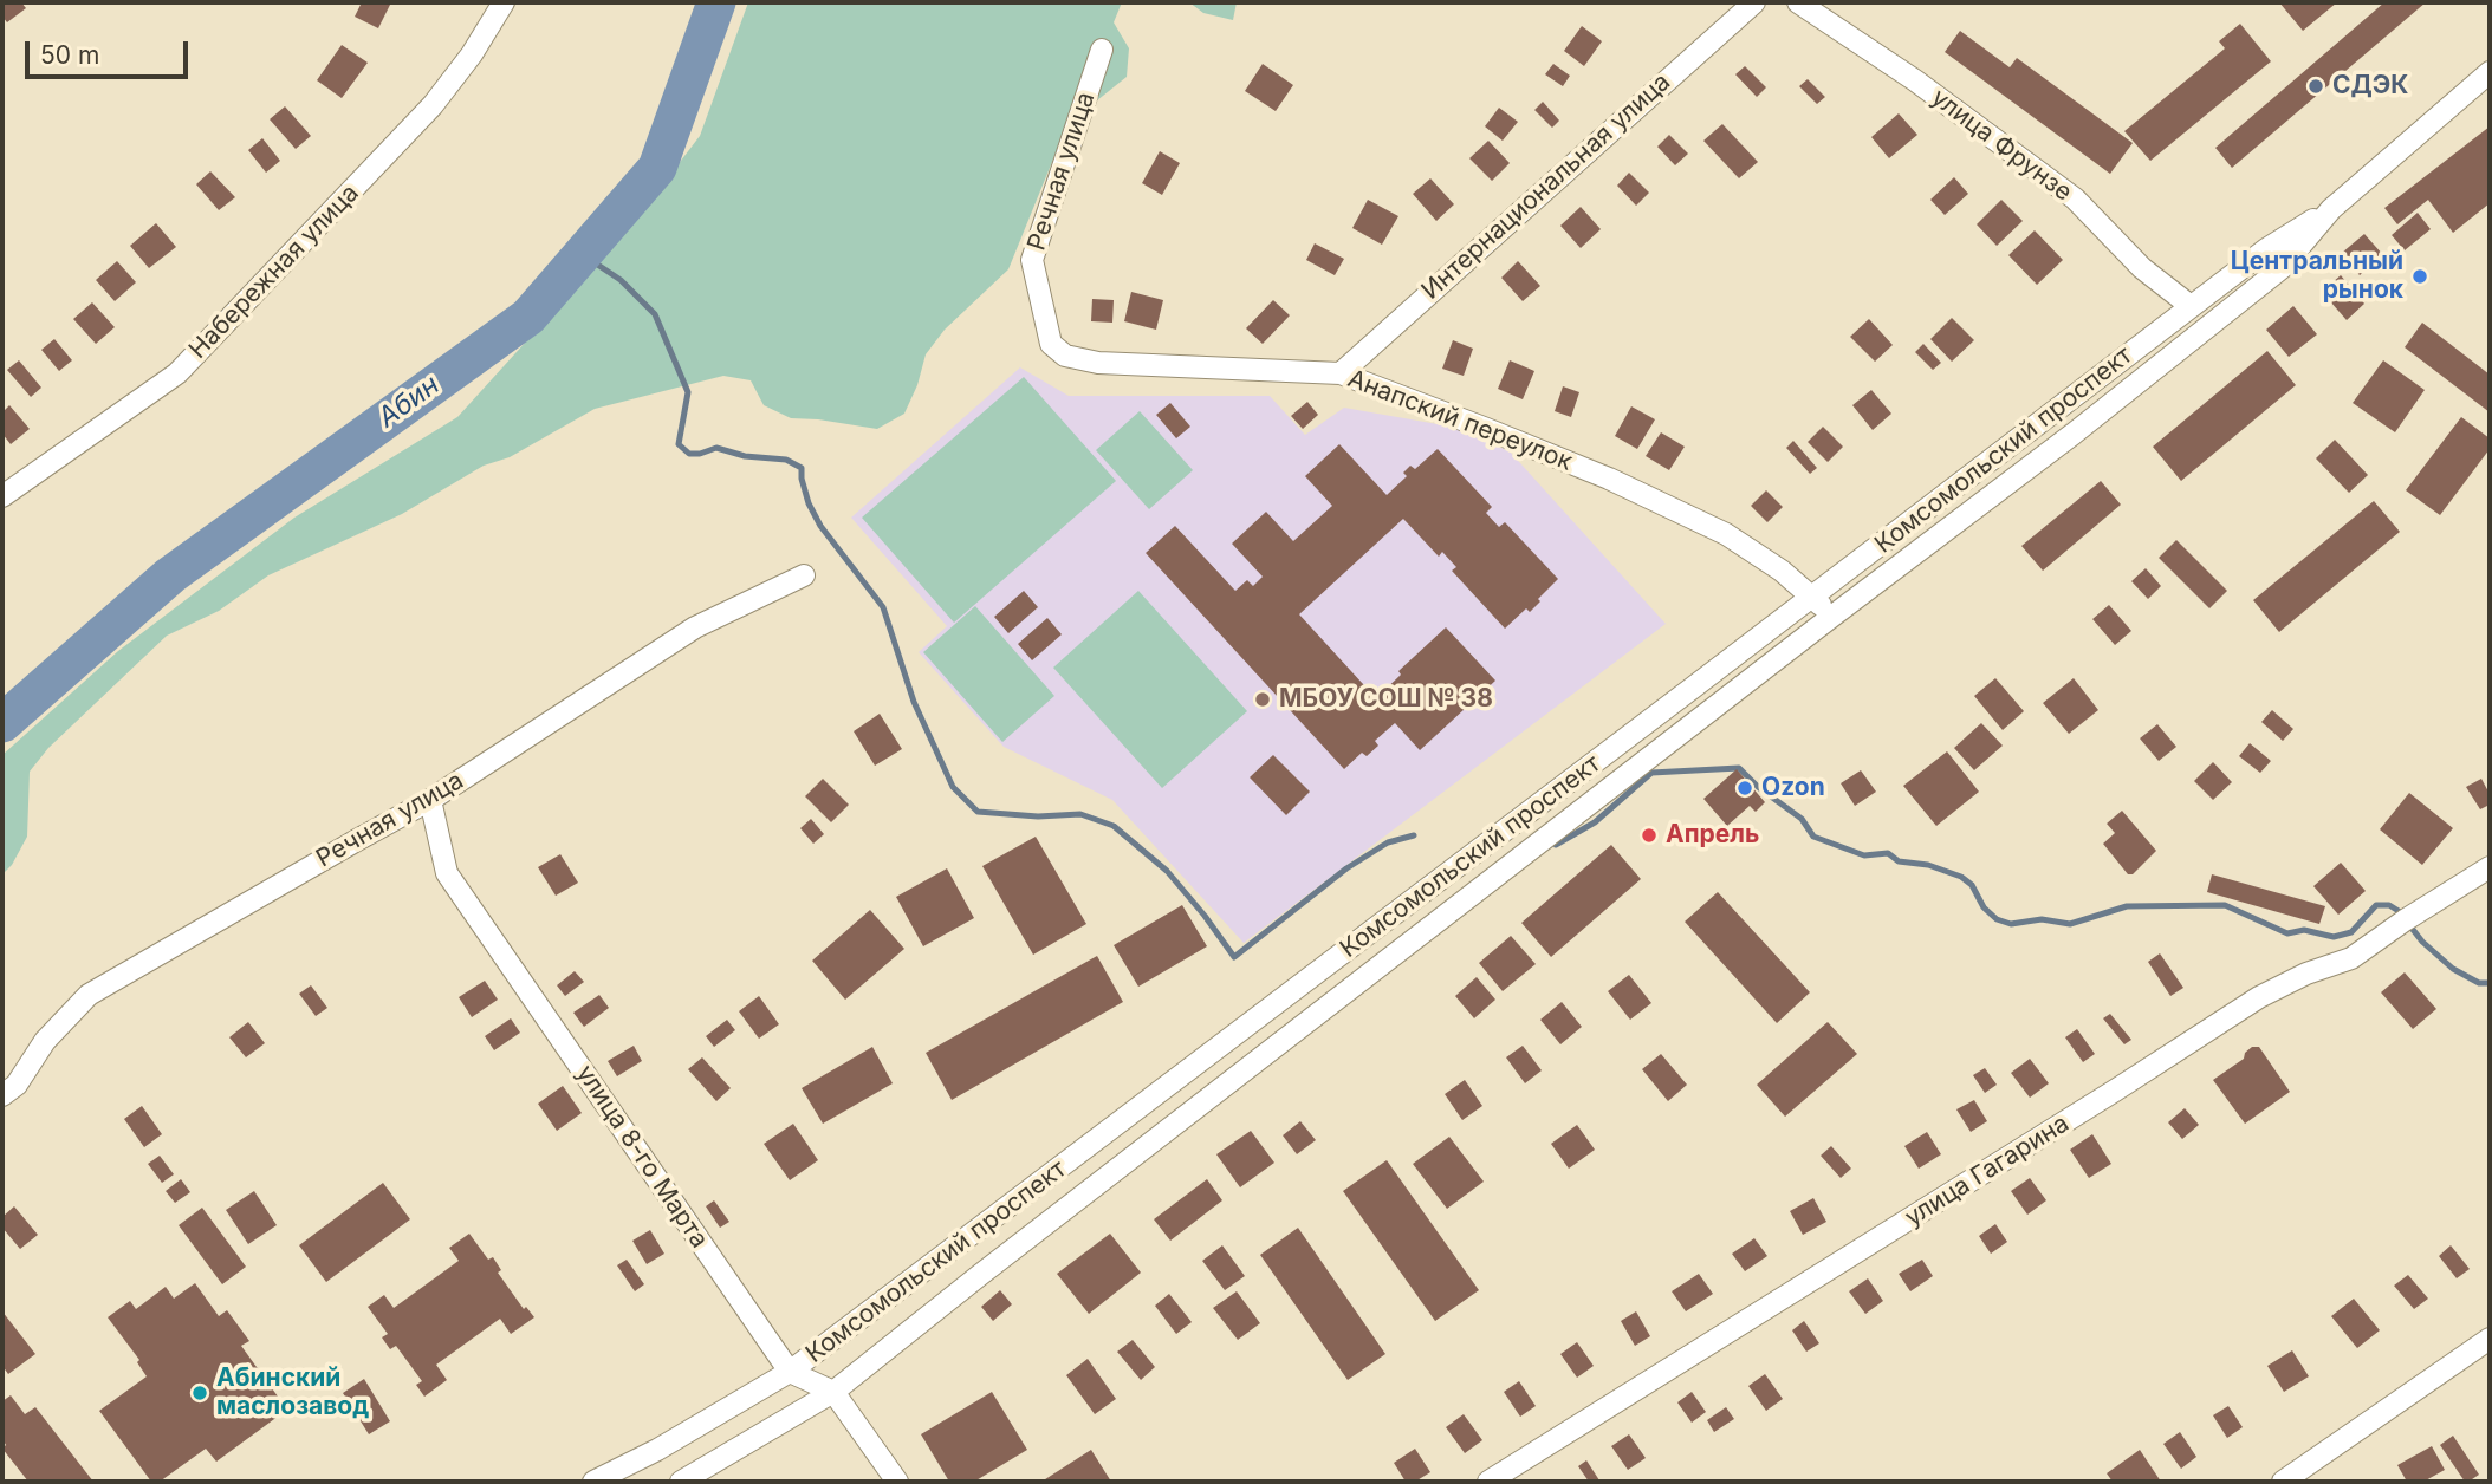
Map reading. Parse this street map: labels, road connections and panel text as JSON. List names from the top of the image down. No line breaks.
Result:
{"streets":{"street":["улица Фрунзе","Речная улица","Интернациональная улица","Набережная улица","Анапский переулок","Комсомольский проспект","улица 8-го Марта","улица Гагарина"]},"crossings":[["улица Фрунзе","Комсомольский проспект"],["Речная улица","Анапский переулок"],["Речная улица","улица 8-го Марта"],["Интернациональная улица","Анапский переулок"],["Анапский переулок","Комсомольский проспект"],["Комсомольский проспект","улица 8-го Марта"]],"water":["Абин"],"places":["СДЭК","Центральный рынок","МБОУ СОШ № 38","Ozon","Апрель","Абинский маслозавод"],"scale_bar":"50 m"}
